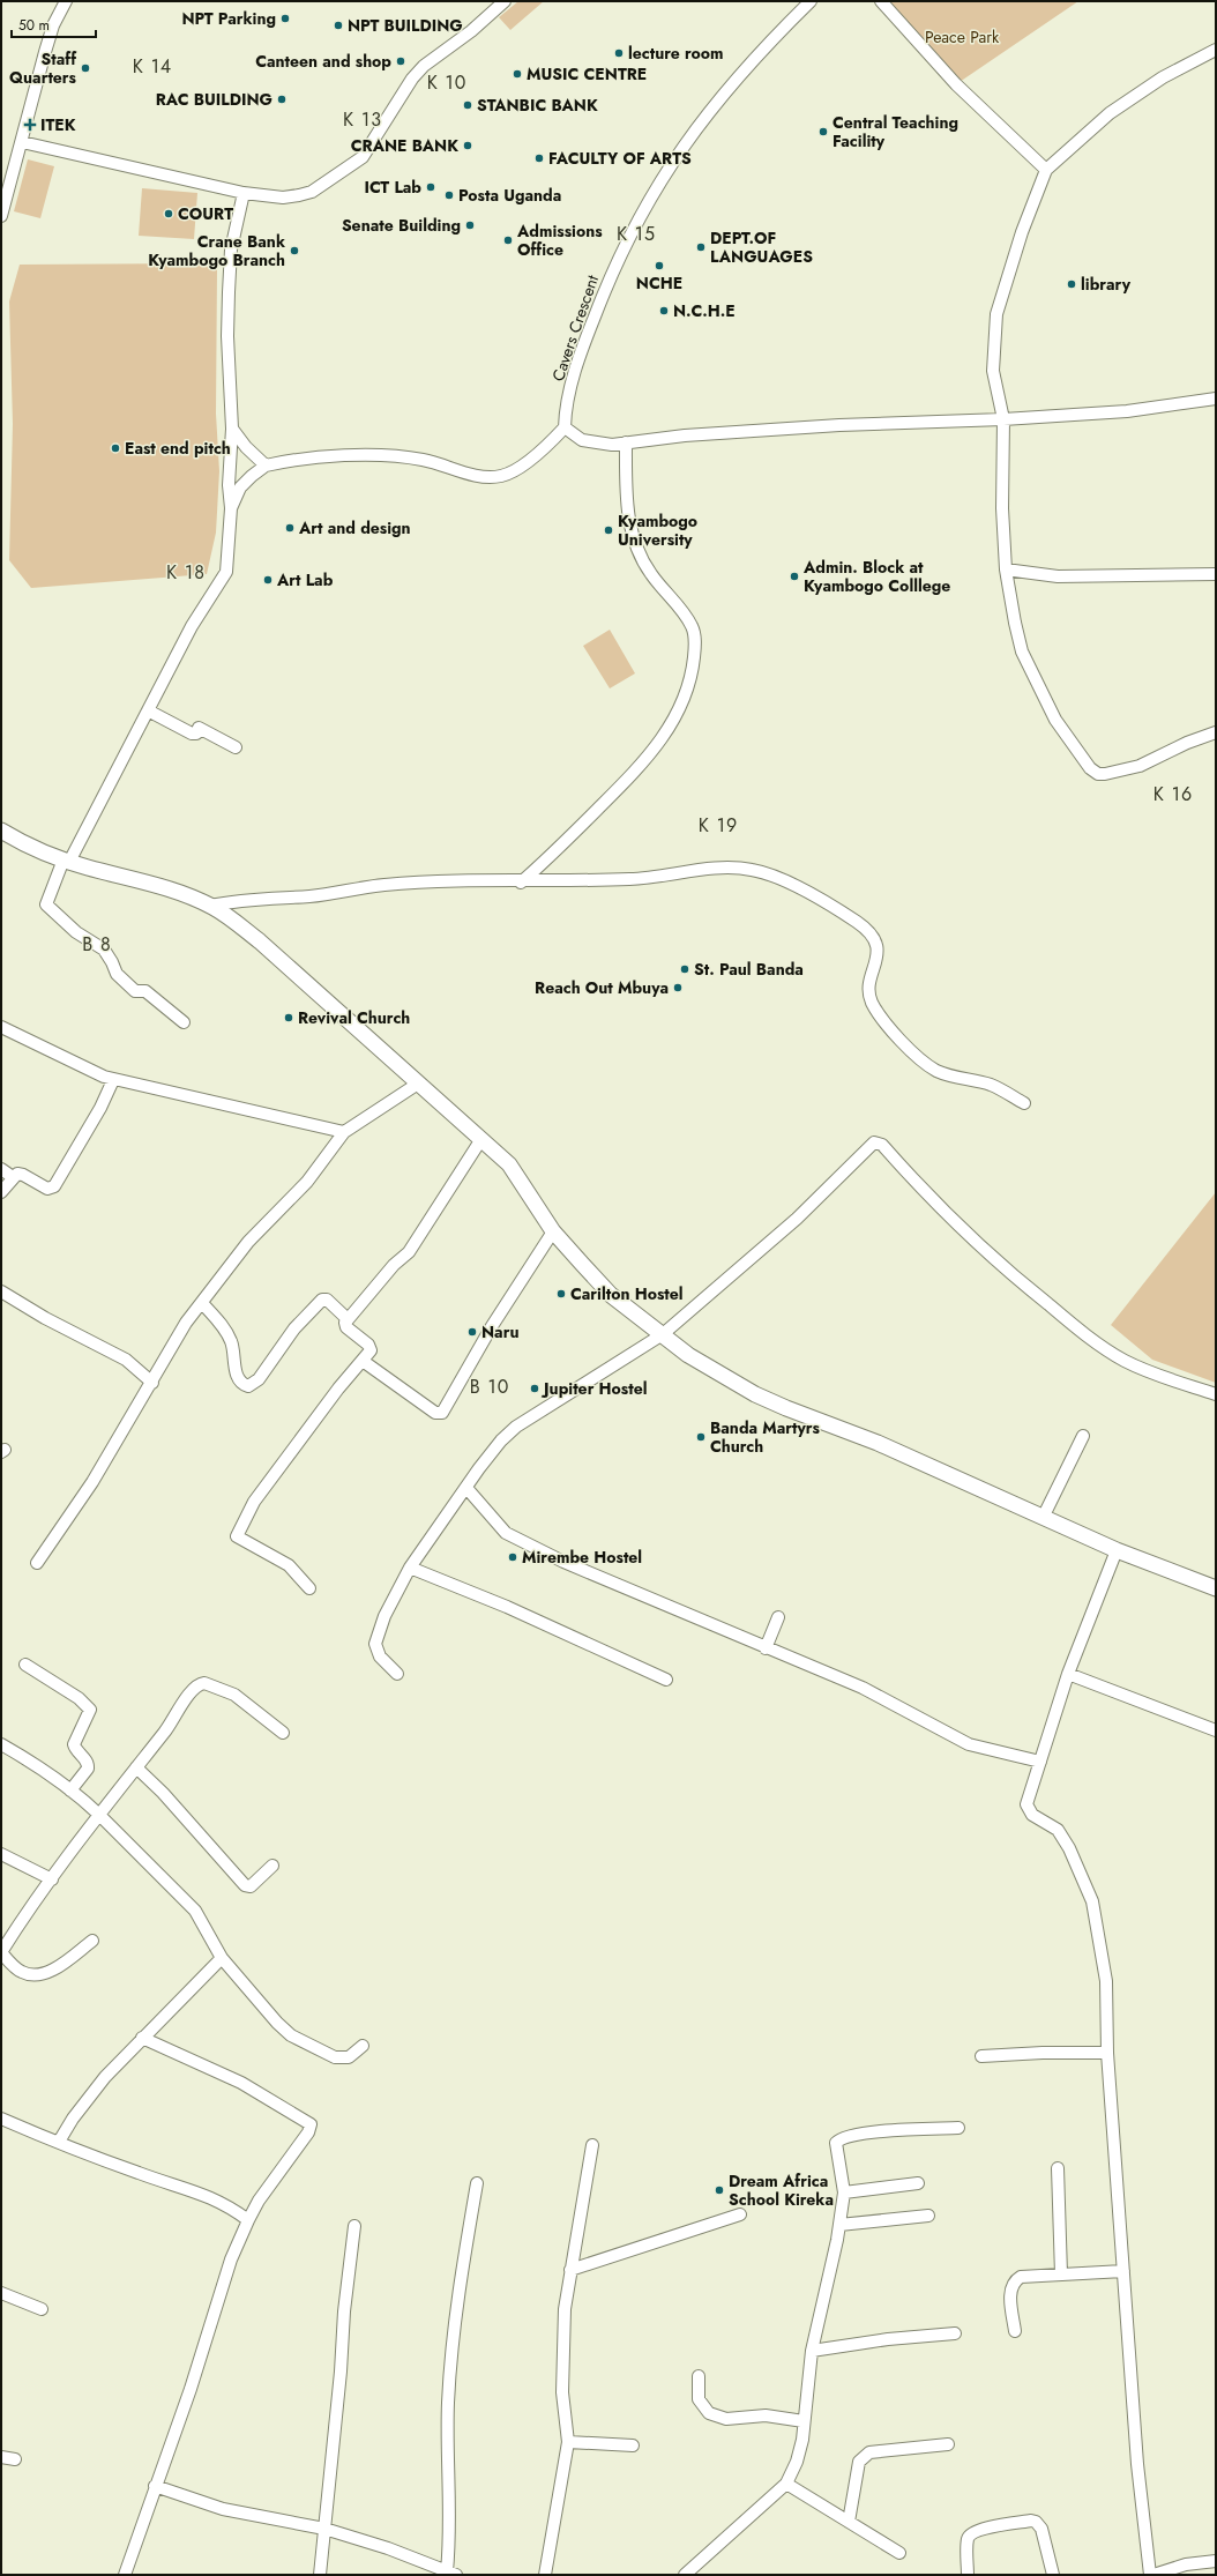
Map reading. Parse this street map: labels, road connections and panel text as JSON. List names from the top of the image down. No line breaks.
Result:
{"streets":{"street":["Cavers Crescent"]},"districts":["K 14","K 10","K 13","K 15","K 18","K 16","K 19","B 8","B 10"],"parks":["Peace Park"],"places":{"other":["NPT Parking","NPT BUILDING","lecture room","Canteen and shop","Staff Quarters","MUSIC CENTRE","RAC BUILDING","STANBIC BANK","Central Teaching Facility","CRANE BANK","FACULTY OF ARTS","ICT Lab","Posta Uganda","COURT","Senate Building","Admissions Office","DEPT.OF LANGUAGES","Crane Bank Kyambogo Branch","NCHE","library","N.C.H.E","East end pitch","Art and design","Kyambogo University","Admin. Block at Kyambogo Colllege","Art Lab","St. Paul Banda","Reach Out Mbuya","Revival Church","Carilton Hostel","Naru","Jupiter Hostel","Banda Martyrs Church","Mirembe Hostel","Dream Africa School Kireka"],"health":["ITEK"]},"scale_bar":"50 m"}
